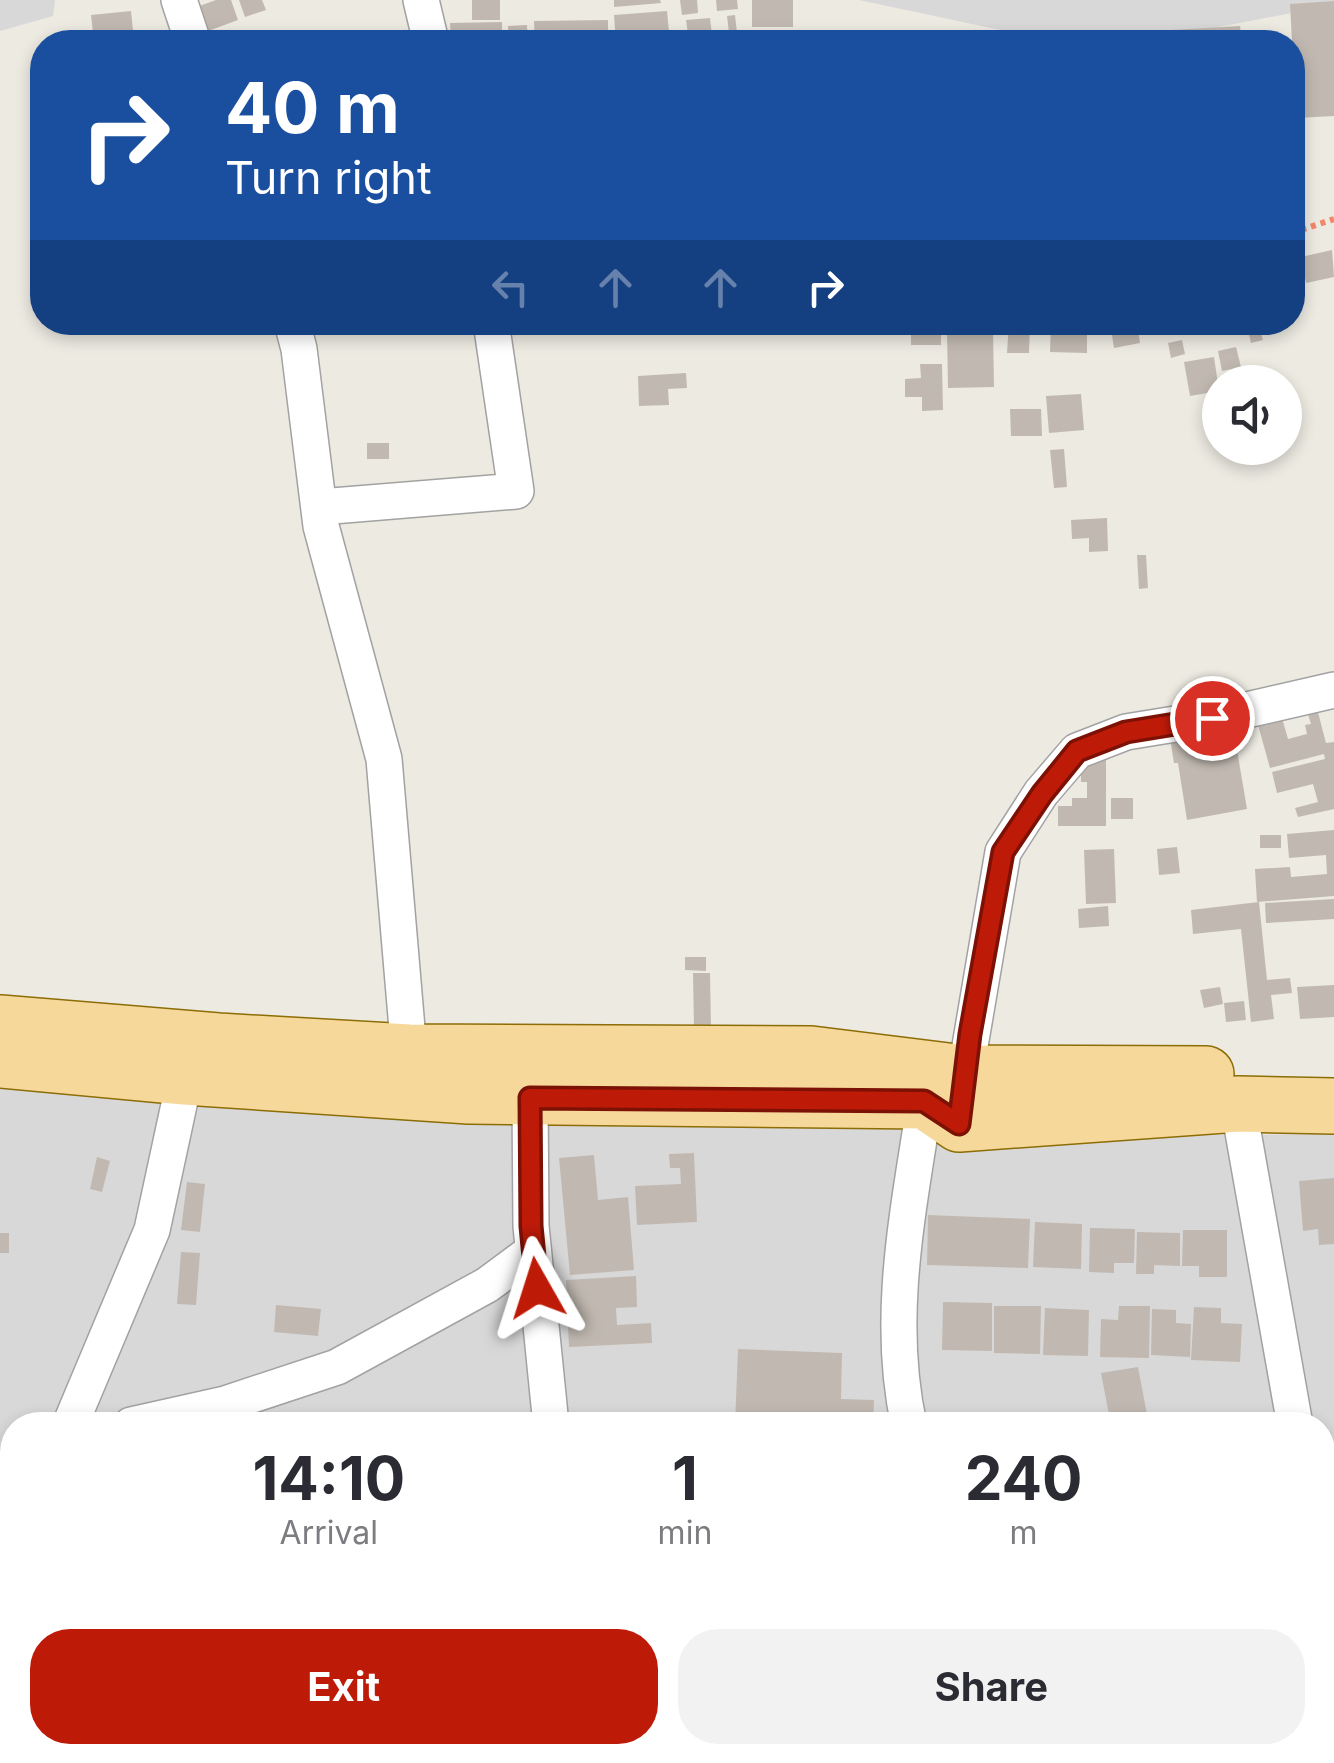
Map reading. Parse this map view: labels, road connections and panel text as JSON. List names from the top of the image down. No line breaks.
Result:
{"page":{"turn":["40 m","Turn right"],"eta":["14:10","Arrival","1","min","240","m"],"buttons":["Exit","Share"]}}
